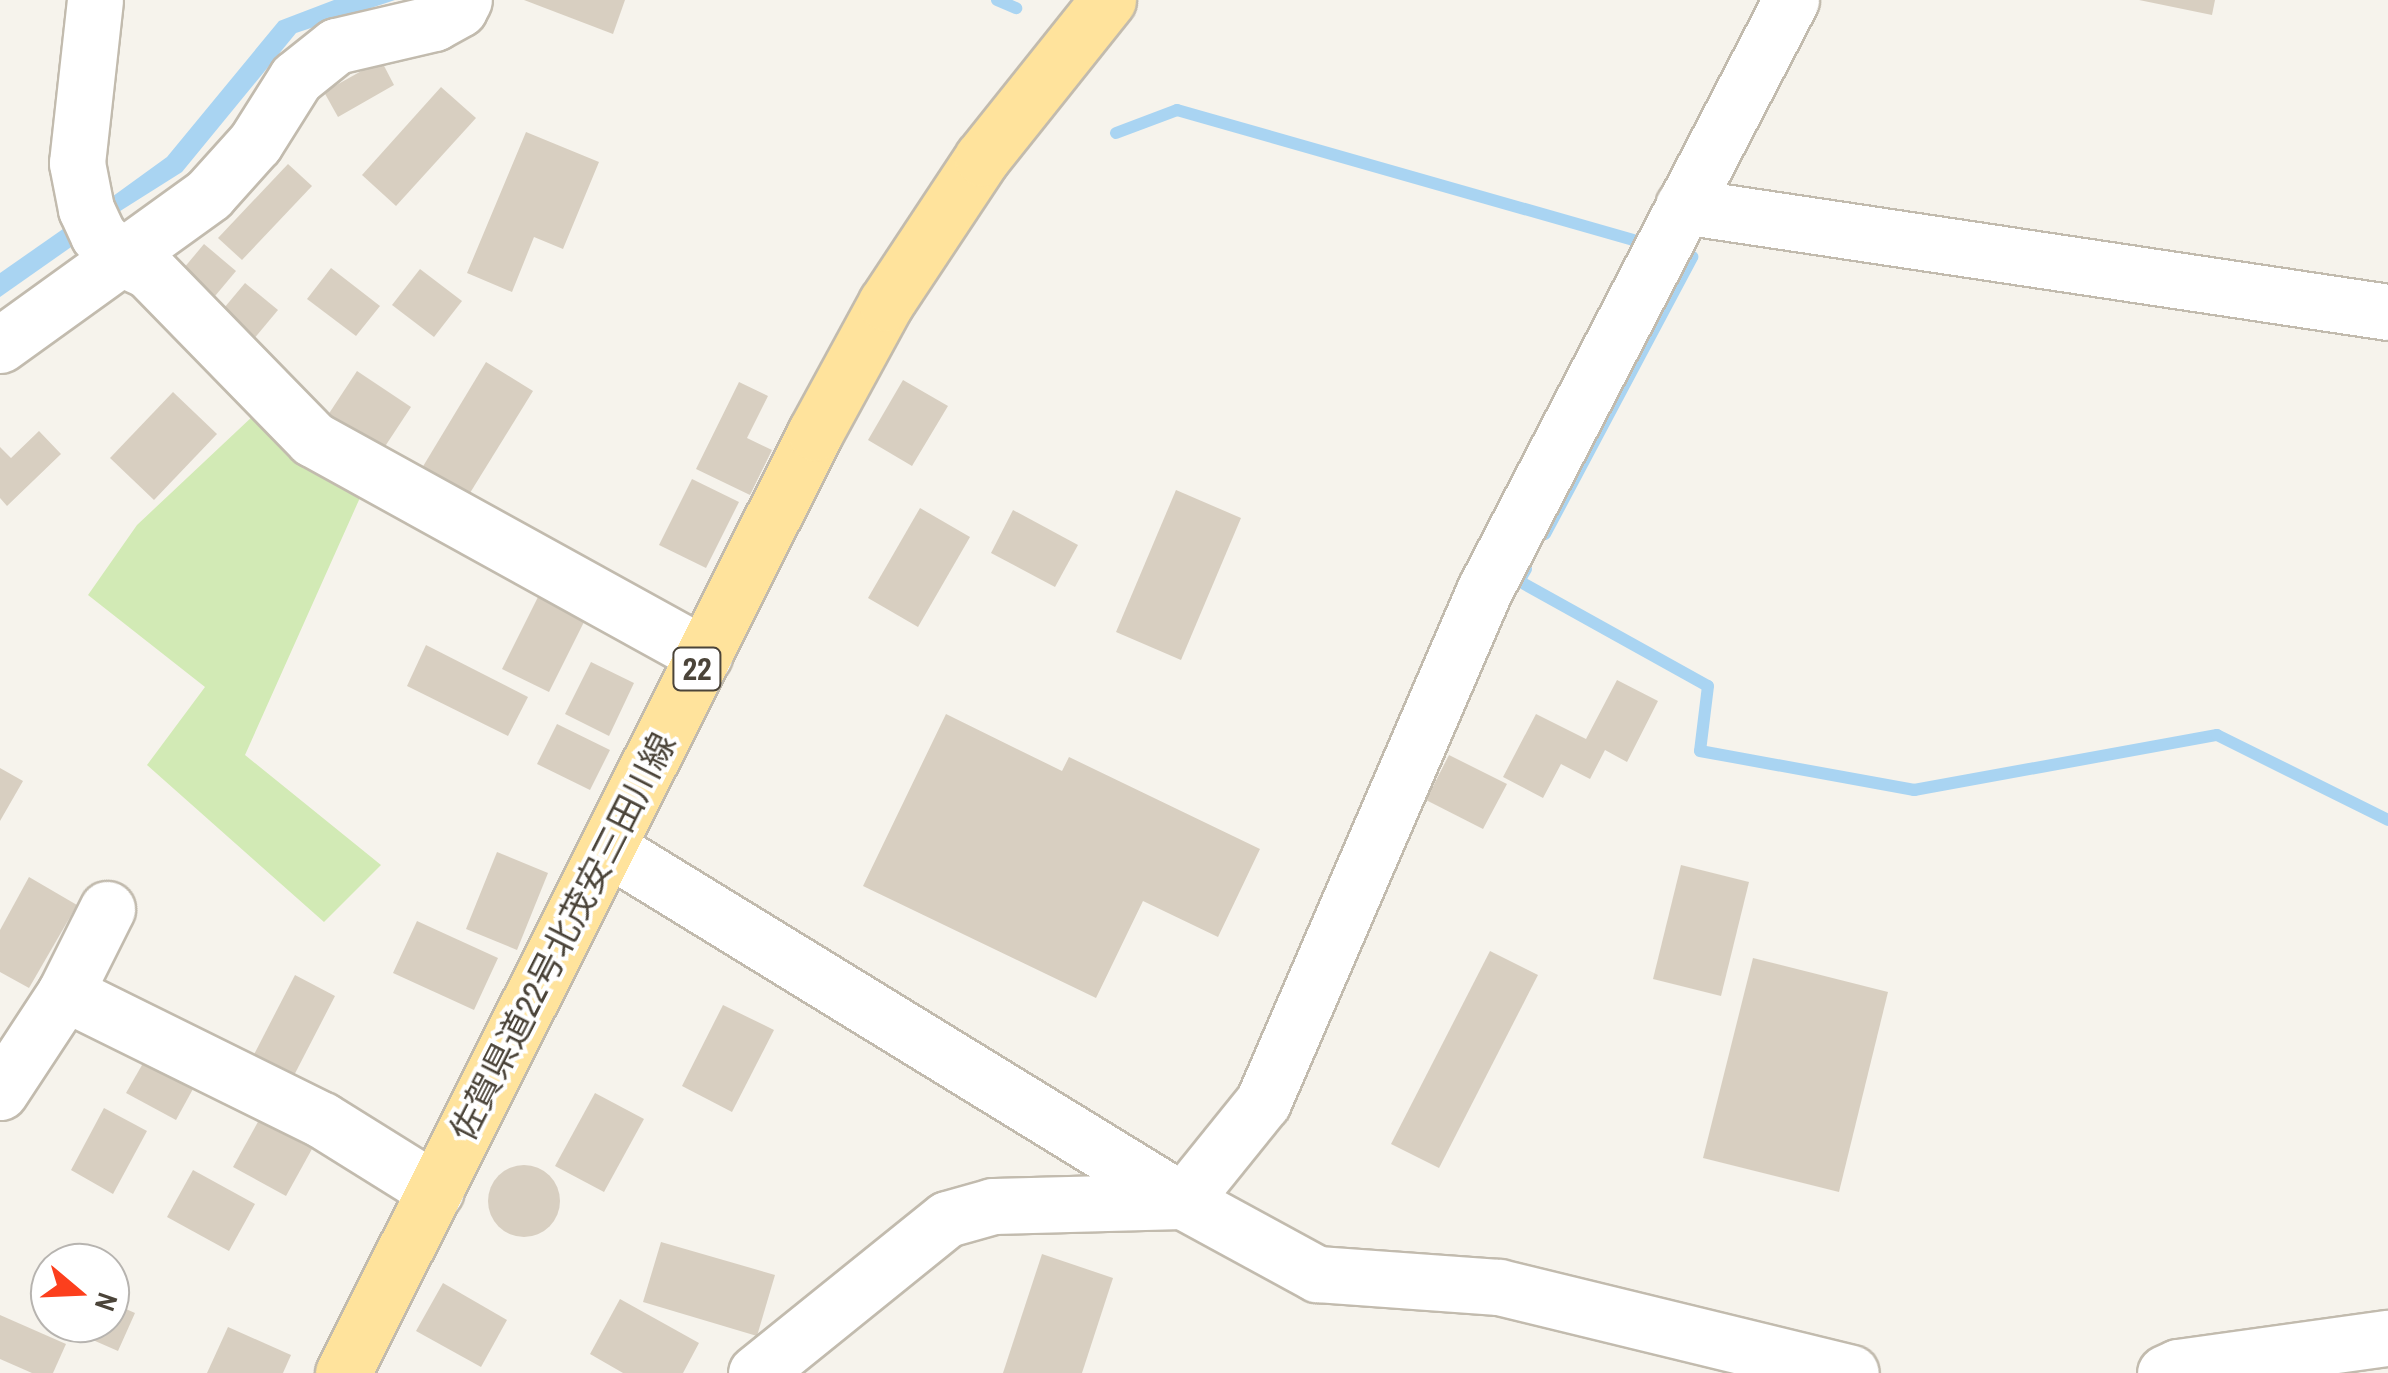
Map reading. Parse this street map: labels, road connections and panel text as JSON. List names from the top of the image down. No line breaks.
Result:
{"streets":{"main road":["22","佐賀県道22号北茂安三田川線"]},"north":"right"}
